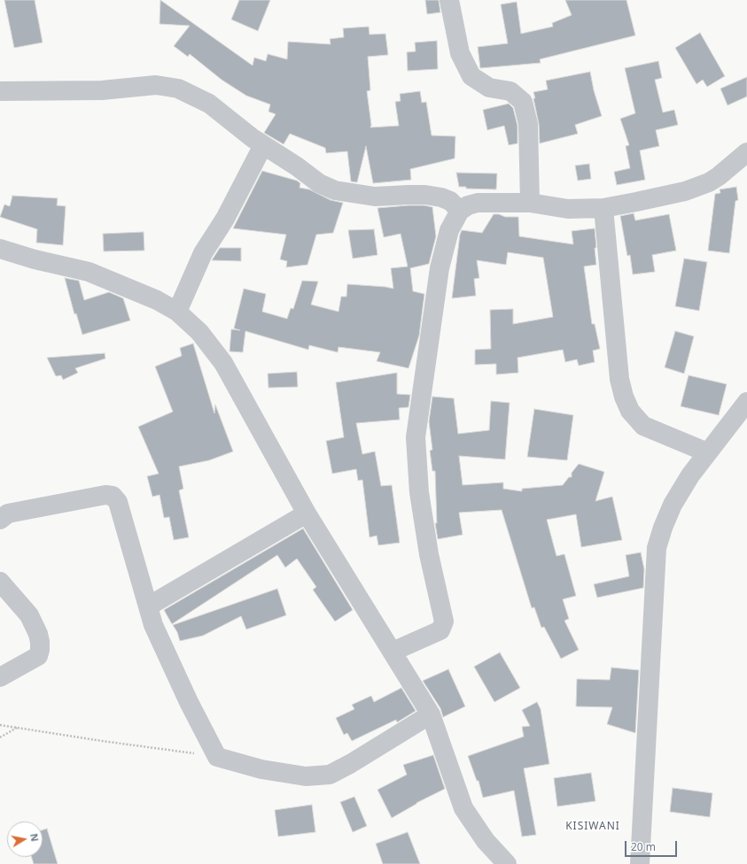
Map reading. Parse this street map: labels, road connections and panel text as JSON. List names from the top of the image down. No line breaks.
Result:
{"districts":["KISIWANI"],"scale_bar":"20 m","north":"right"}
